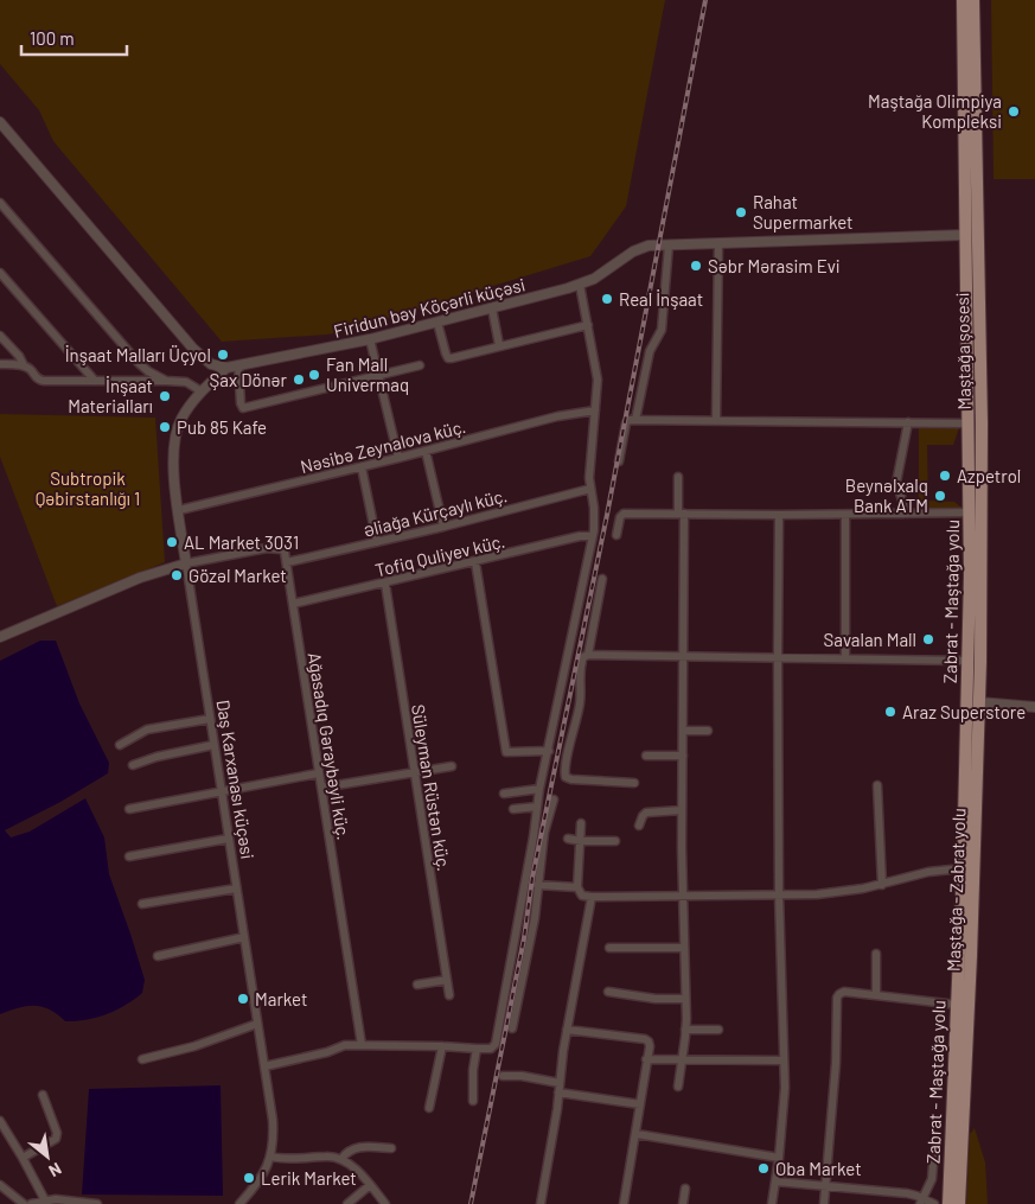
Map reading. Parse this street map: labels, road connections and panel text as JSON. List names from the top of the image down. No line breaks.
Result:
{"streets":{"main road":["Maştağa şosesi","Zabrat - Maştağa yolu","Maştağa - Zabrat yolu"],"street":["Firidun bəy Köçərli küçəsi","Nəsibə Zeynalova küç.","Əliağa Kürçaylı küç.","Tofiq Quliyev küç.","Ağasadıq Gəraybəyli küç.","Daş Karxanası küçəsi","Süleyman Rüstən küç."]},"crossings":[["Firidun bəy Köçərli küçəsi","Zabrat - Maştağa yolu"],["Firidun bəy Köçərli küçəsi","Daş Karxanası küçəsi"],["Maştağa şosesi","Zabrat - Maştağa yolu"],["Maştağa şosesi","Maştağa - Zabrat yolu"],["Nəsibə Zeynalova küç.","Daş Karxanası küçəsi"],["Əliağa Kürçaylı küç.","Ağasadıq Gəraybəyli küç."],["Tofiq Quliyev küç.","Ağasadıq Gəraybəyli küç."],["Tofiq Quliyev küç.","Süleyman Rüstən küç."],["Zabrat - Maştağa yolu","Maştağa - Zabrat yolu"]],"parks":["Subtropik Qəbirstanlığı 1"],"places":["Maştağa Olimpiya Kompleksi","Rahat Supermarket","Səbr Mərasim Evi","Real İnşaat","İnşaat Malları Üçyol","Fan Mall Univermaq","Şax Dönər","İnşaat Materialları","Pub 85 Kafe","Azpetrol","Beynəlxalq Bank ATM","AL Market 3031","Gözəl Market","Savalan Mall","Araz Superstore","Market","Oba Market","Lerik Market"],"scale_bar":"100 m","north":"bottom right"}
